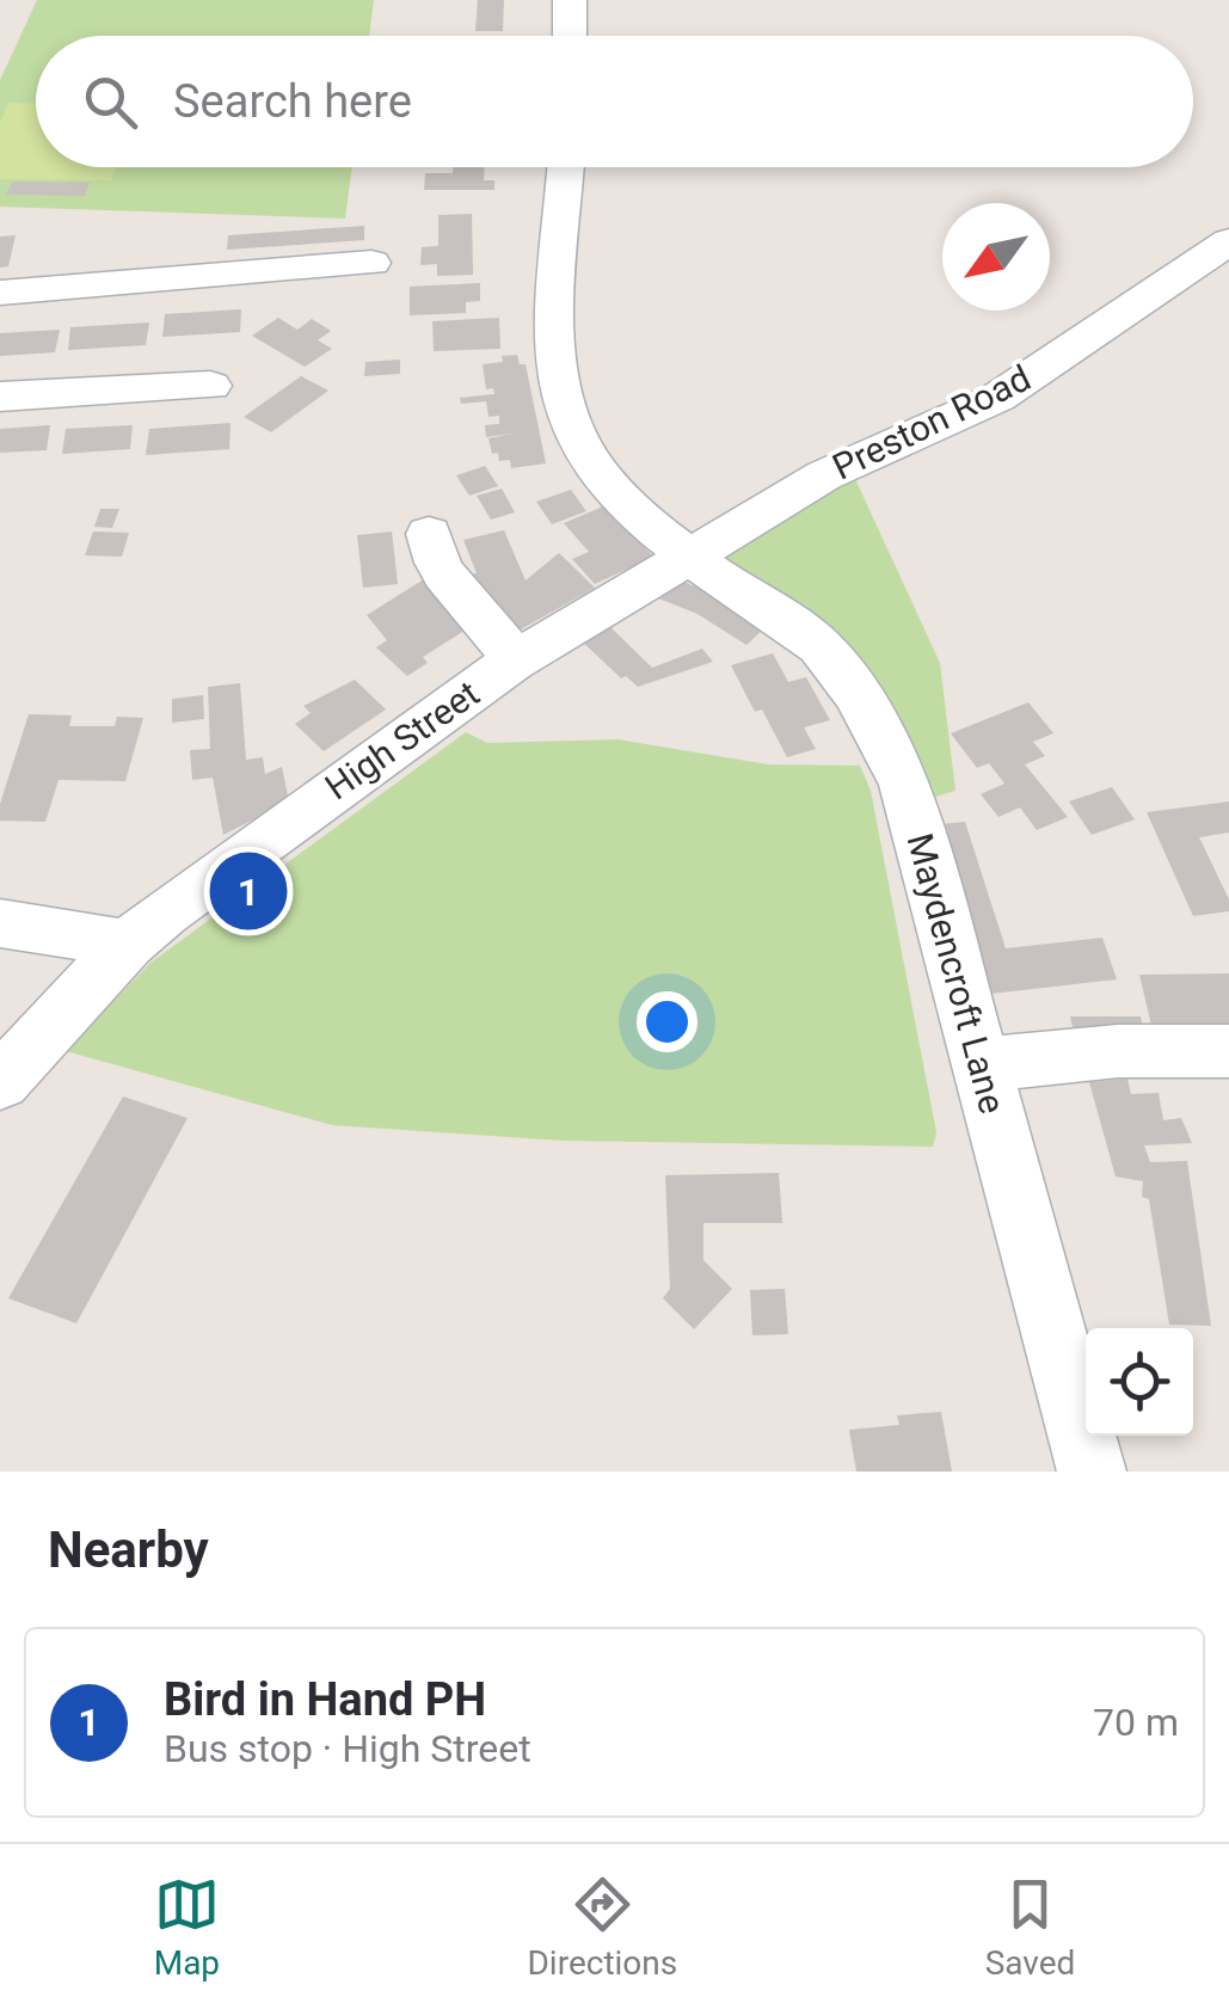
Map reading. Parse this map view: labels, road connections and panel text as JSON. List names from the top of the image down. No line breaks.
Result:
{"streets":{"street":["Preston Road","High Street","Maydencroft Lane"]},"crossings":[["Preston Road","High Street"],["Preston Road","Maydencroft Lane"],["High Street","Maydencroft Lane"]],"north":"bottom left","page":{"search":"Search here","pins":"1","heading":"Nearby","list":[{"mark":"1","name":"Bird in Hand PH","note":"Bus stop · High Street","value":"70 m"}],"nav":["Map","Directions","Saved"]}}
